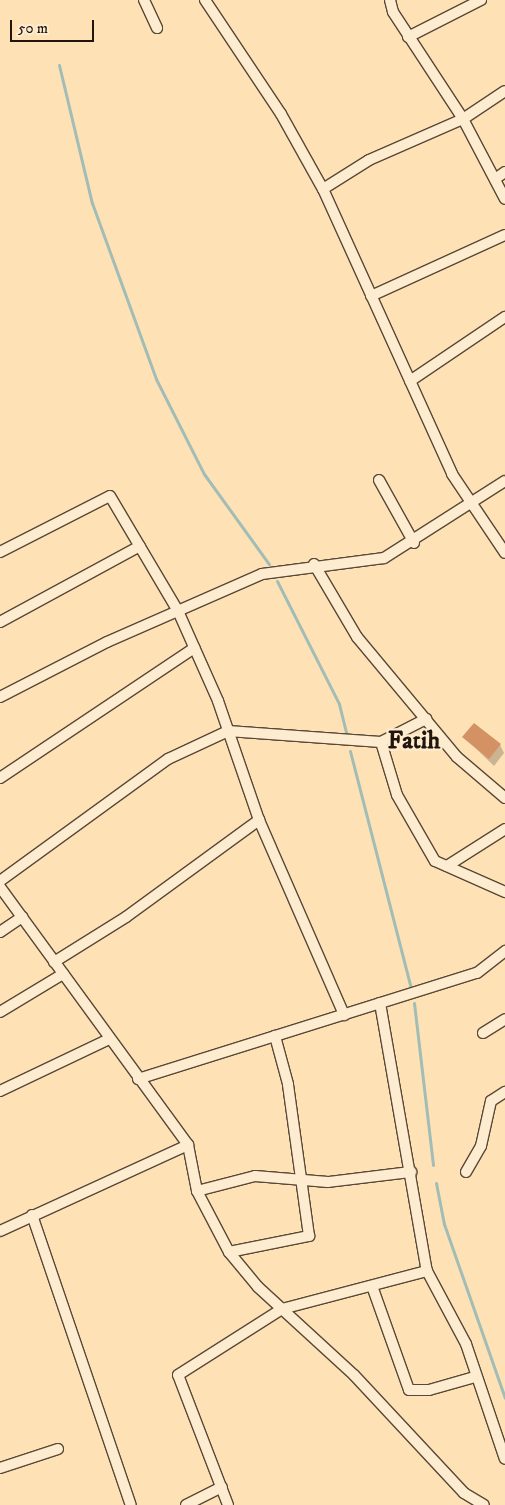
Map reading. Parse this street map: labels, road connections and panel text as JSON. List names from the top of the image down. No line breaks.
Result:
{"districts":["Fatih"],"scale_bar":"50 m"}
